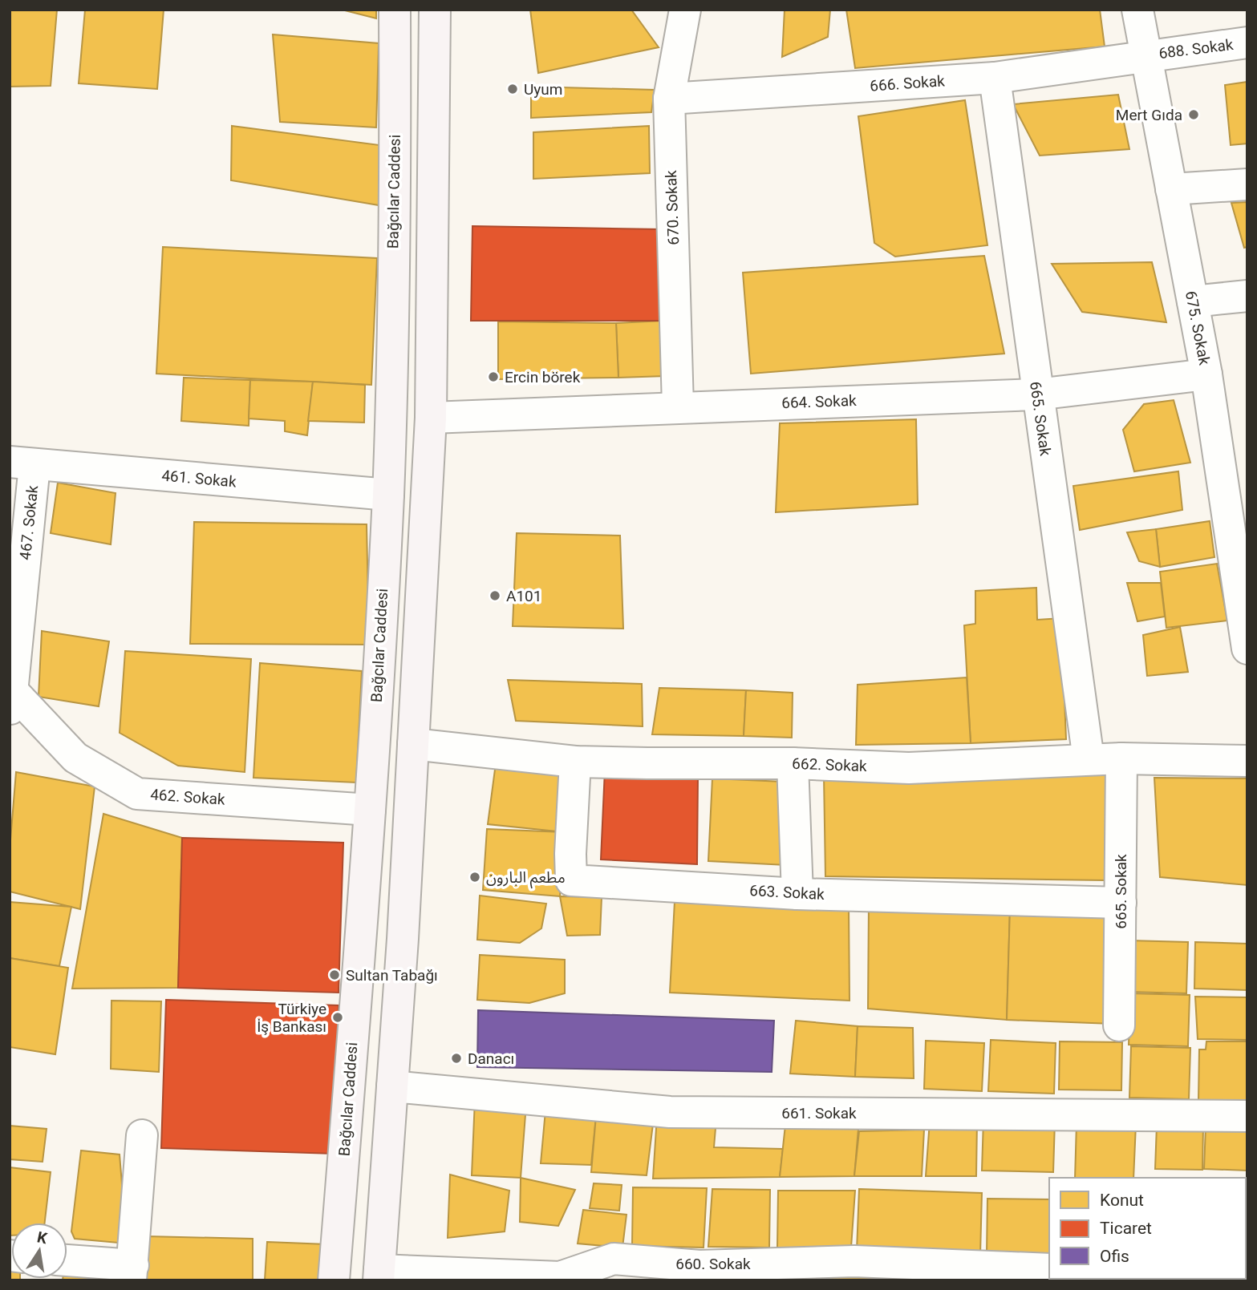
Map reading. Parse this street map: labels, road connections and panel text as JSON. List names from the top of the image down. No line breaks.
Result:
{"streets":{"main road":["Bağcılar Caddesi"],"street":["688. Sokak","666. Sokak","670. Sokak","675. Sokak","664. Sokak","665. Sokak","461. Sokak","467. Sokak","662. Sokak","462. Sokak","663. Sokak","661. Sokak","660. Sokak"]},"crossings":[["688. Sokak","666. Sokak"],["688. Sokak","675. Sokak"],["666. Sokak","670. Sokak"],["666. Sokak","675. Sokak"],["666. Sokak","665. Sokak"],["Bağcılar Caddesi","461. Sokak"],["Bağcılar Caddesi","462. Sokak"],["670. Sokak","664. Sokak"],["675. Sokak","664. Sokak"],["664. Sokak","665. Sokak"],["665. Sokak","662. Sokak"],["665. Sokak","663. Sokak"],["461. Sokak","467. Sokak"],["467. Sokak","462. Sokak"],["662. Sokak","663. Sokak"]],"places":["Uyum","Mert Gıda","Ercin börek","A101","مطعم البارون","Sultan Tabağı","Türkiye İş Bankası","Danacı"],"legend":["Konut","Ticaret","Ofis"],"north":"top"}
